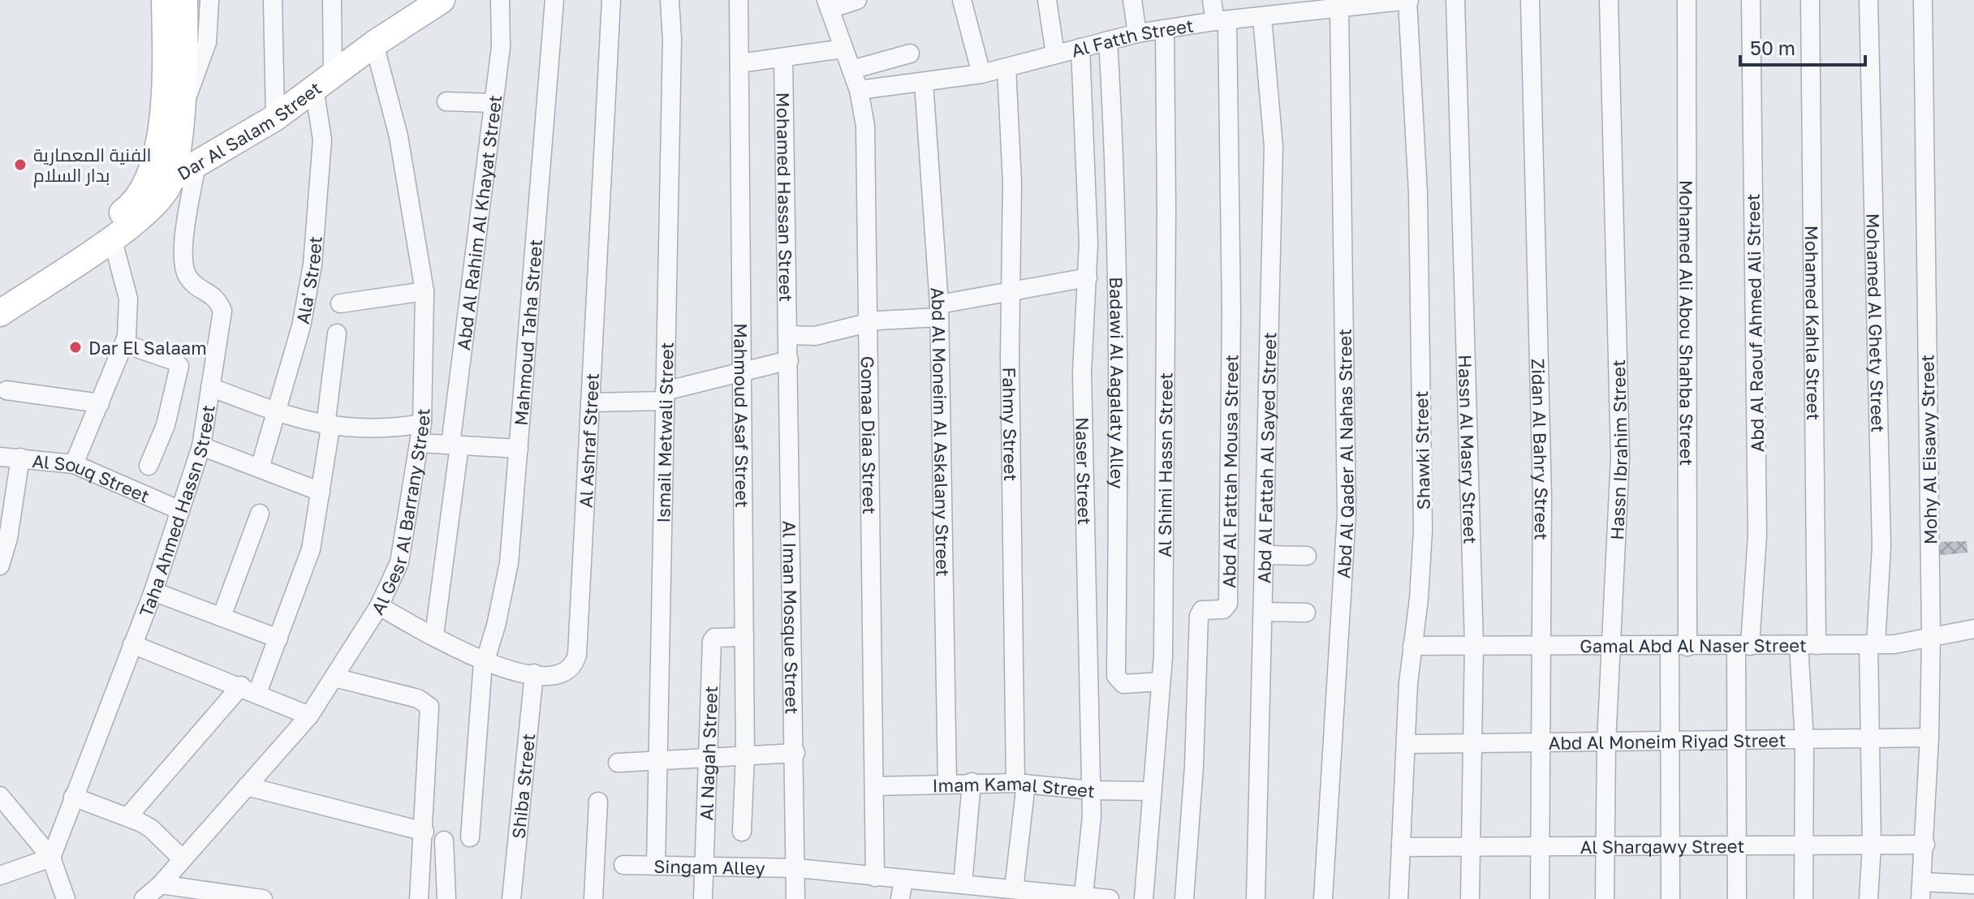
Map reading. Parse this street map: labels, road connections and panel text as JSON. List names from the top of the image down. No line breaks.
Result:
{"streets":{"main road":["Dar Al Salam Street"],"street":["Al Fatth Street","Mohamed Hassan Street","Abd Al Rahim Al Khayat Street","Ala' Street","Mohamed Al Ghety Street","Mohamed Ali Abou Shahba Street","Abd Al Raouf Ahmed Ali Street","Mohamed Kahla Street","Mahmoud Taha Street","Badawi Al Aagalaty Alley","Mahmoud Asaf Street","Fahmy Street","Ismail Metwali Street","Abd Al Moneim Al Askalany Street","Gomaa Diaa Street","Al Ashraf Street","Hassn Al Masry Street","Zidan Al Bahry Street","Hassn Ibrahim Street","Mohy Al Eisawy Street","Shawki Street","Abd Al Qader Al Nahas Street","Abd Al Fattah Al Sayed Street","Al Shimi Hassn Street","Naser Street","Abd Al Fattah Mousa Street","Al Souq Street","Taha Ahmed Hassn Street","Al Gesr Al Barrany Street","Al Iman Mosque Street","Gamal Abd Al Naser Street","Abd Al Moneim Riyad Street","Al Nagah Street","Shiba Street","Imam Kamal Street","Al Sharqawy Street","Singam Alley"]},"crossings":[["Al Fatth Street","Badawi Al Aagalaty Alley"],["Al Fatth Street","Fahmy Street"],["Al Fatth Street","Abd Al Moneim Al Askalany Street"],["Al Fatth Street","Gomaa Diaa Street"],["Al Fatth Street","Shawki Street"],["Al Fatth Street","Abd Al Qader Al Nahas Street"],["Al Fatth Street","Abd Al Fattah Al Sayed Street"],["Al Fatth Street","Al Shimi Hassn Street"],["Al Fatth Street","Naser Street"],["Al Fatth Street","Abd Al Fattah Mousa Street"],["Dar Al Salam Street","Ala' Street"],["Dar Al Salam Street","Taha Ahmed Hassn Street"],["Dar Al Salam Street","Al Gesr Al Barrany Street"],["Mohamed Hassan Street","Al Iman Mosque Street"],["Abd Al Rahim Al Khayat Street","Al Ashraf Street"],["Mohamed Al Ghety Street","Gamal Abd Al Naser Street"],["Mohamed Al Ghety Street","Abd Al Moneim Riyad Street"],["Mohamed Al Ghety Street","Al Sharqawy Street"],["Mohamed Ali Abou Shahba Street","Gamal Abd Al Naser Street"],["Mohamed Ali Abou Shahba Street","Abd Al Moneim Riyad Street"],["Mohamed Ali Abou Shahba Street","Al Sharqawy Street"],["Abd Al Raouf Ahmed Ali Street","Gamal Abd Al Naser Street"],["Abd Al Raouf Ahmed Ali Street","Abd Al Moneim Riyad Street"],["Abd Al Raouf Ahmed Ali Street","Al Sharqawy Street"],["Mohamed Kahla Street","Gamal Abd Al Naser Street"],["Mohamed Kahla Street","Abd Al Moneim Riyad Street"],["Mohamed Kahla Street","Al Sharqawy Street"],["Mahmoud Taha Street","Al Ashraf Street"],["Badawi Al Aagalaty Alley","Al Shimi Hassn Street"],["Mahmoud Asaf Street","Al Nagah Street"],["Fahmy Street","Imam Kamal Street"],["Fahmy Street","Singam Alley"],["Ismail Metwali Street","Singam Alley"],["Abd Al Moneim Al Askalany Street","Imam Kamal Street"],["Gomaa Diaa Street","Imam Kamal Street"],["Gomaa Diaa Street","Singam Alley"],["Al Ashraf Street","Al Gesr Al Barrany Street"],["Al Ashraf Street","Shiba Street"],["Hassn Al Masry Street","Gamal Abd Al Naser Street"],["Hassn Al Masry Street","Abd Al Moneim Riyad Street"],["Hassn Al Masry Street","Al Sharqawy Street"],["Zidan Al Bahry Street","Gamal Abd Al Naser Street"],["Zidan Al Bahry Street","Abd Al Moneim Riyad Street"],["Zidan Al Bahry Street","Al Sharqawy Street"],["Hassn Ibrahim Street","Gamal Abd Al Naser Street"],["Hassn Ibrahim Street","Abd Al Moneim Riyad Street"],["Hassn Ibrahim Street","Al Sharqawy Street"],["Mohy Al Eisawy Street","Gamal Abd Al Naser Street"],["Mohy Al Eisawy Street","Abd Al Moneim Riyad Street"],["Mohy Al Eisawy Street","Al Sharqawy Street"],["Shawki Street","Gamal Abd Al Naser Street"],["Shawki Street","Abd Al Moneim Riyad Street"],["Shawki Street","Al Sharqawy Street"],["Al Shimi Hassn Street","Imam Kamal Street"],["Naser Street","Imam Kamal Street"],["Naser Street","Singam Alley"],["Al Souq Street","Taha Ahmed Hassn Street"],["Al Iman Mosque Street","Singam Alley"],["Al Nagah Street","Singam Alley"]],"places":["الفنية المعمارية بدار السلام","Dar El Salaam"],"scale_bar":"50 m"}
